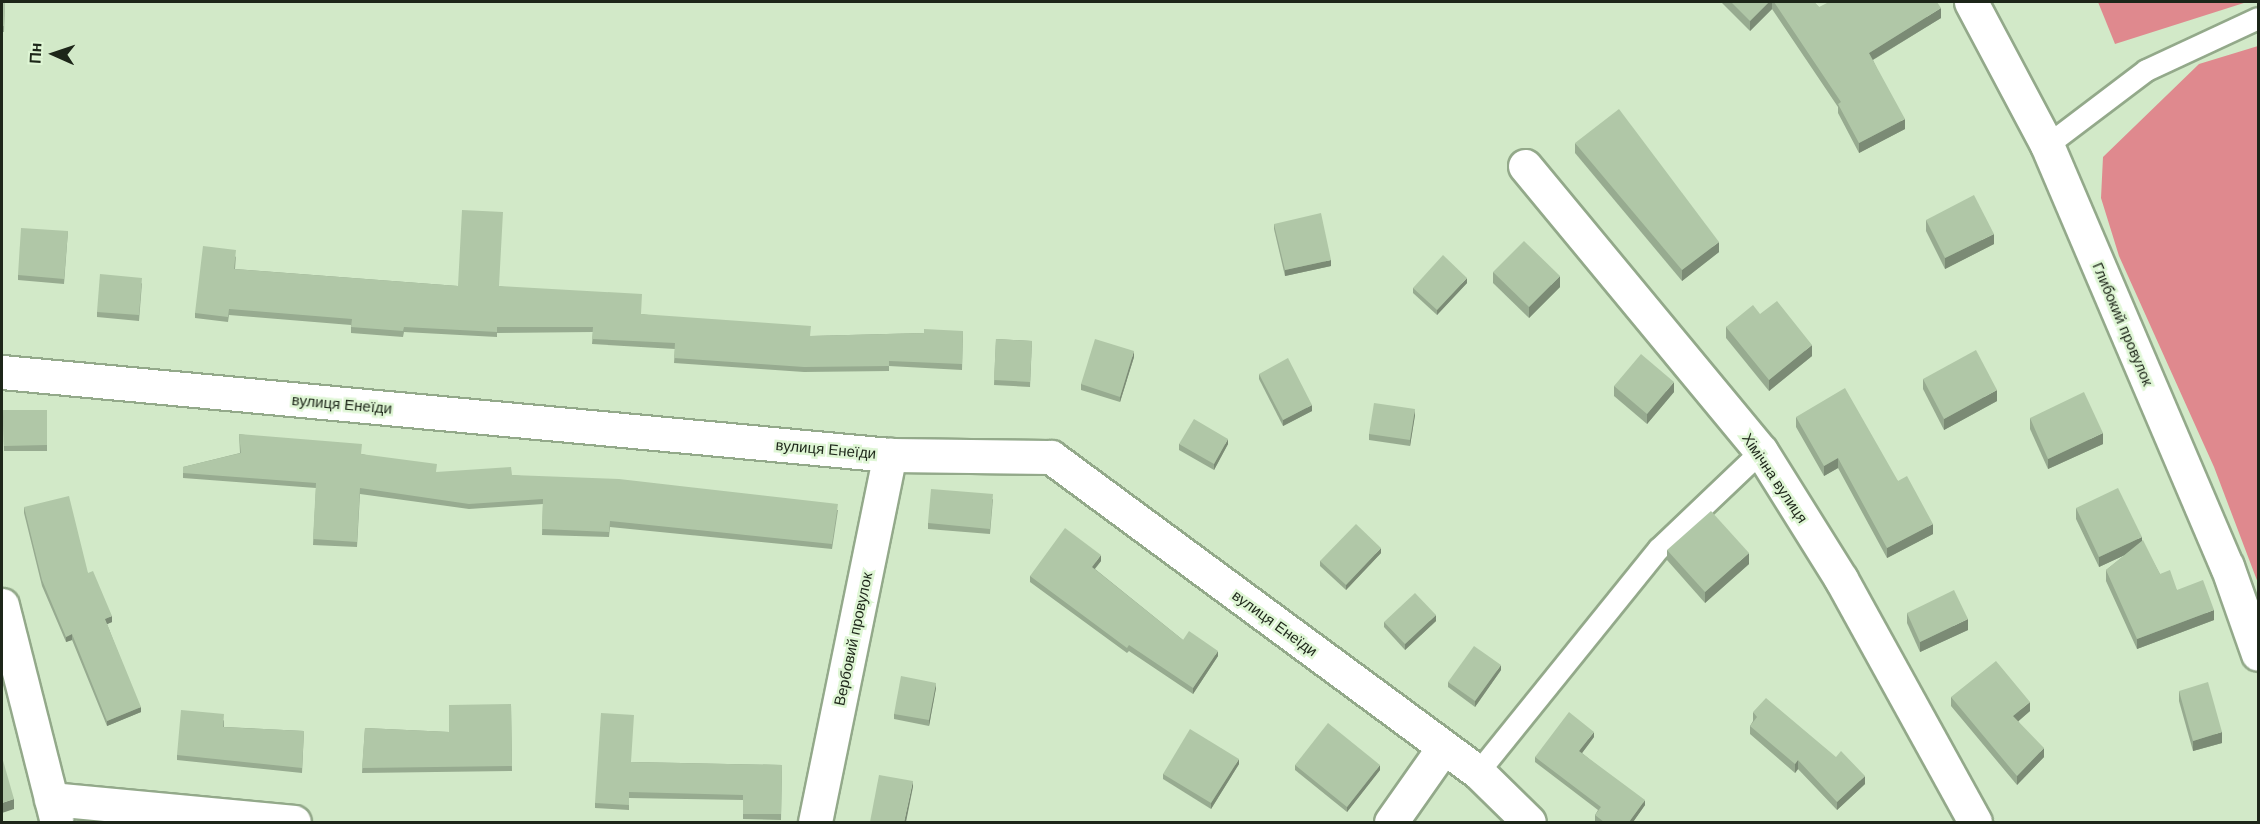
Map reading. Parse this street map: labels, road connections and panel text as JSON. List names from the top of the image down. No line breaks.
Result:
{"streets":{"street":["Глибокий провулок","вулиця Енеїди","Хімічна вулиця","Вербовий провулок"]},"crossings":[["вулиця Енеїди","Вербовий провулок"]],"north":"left"}
